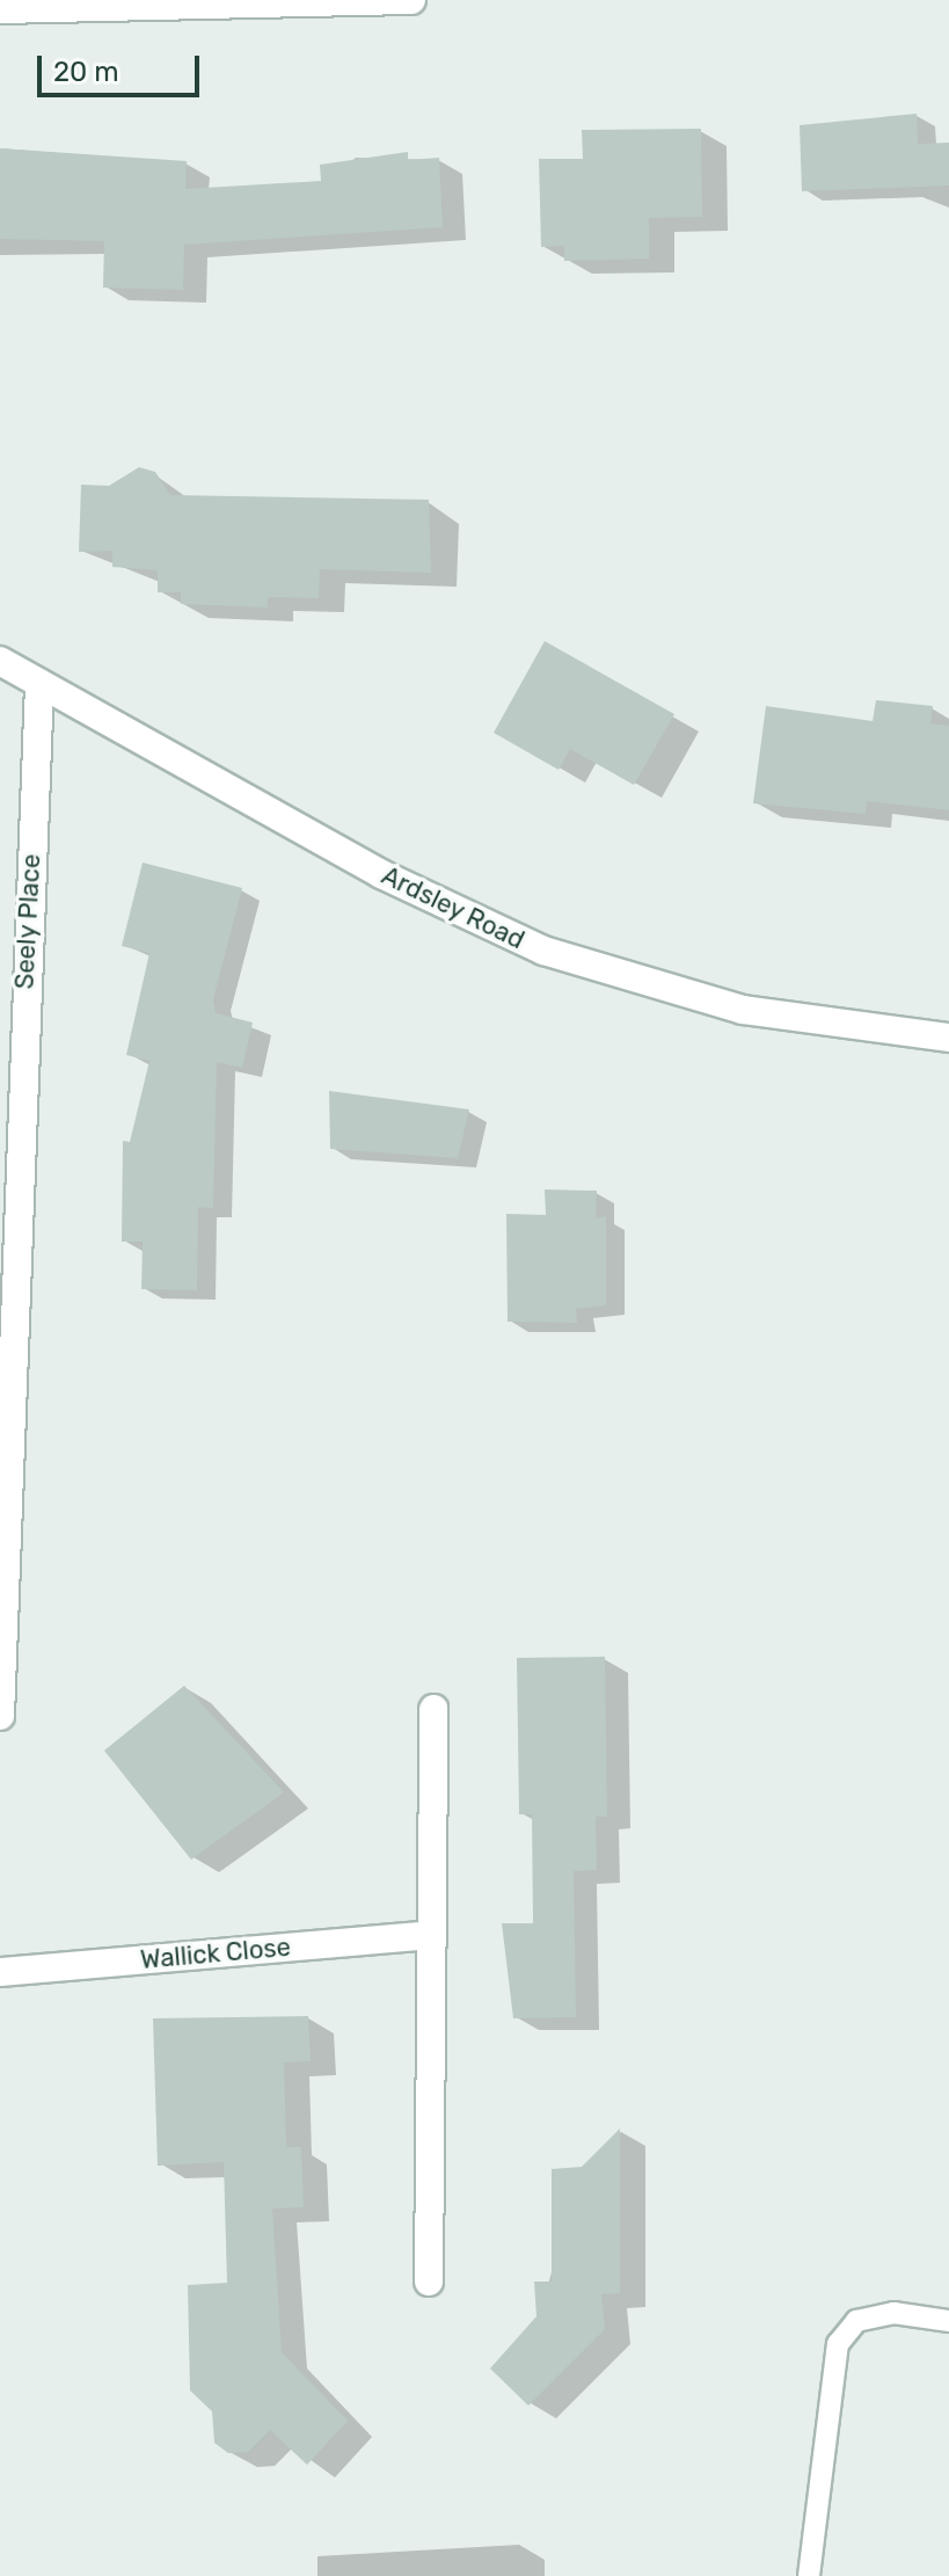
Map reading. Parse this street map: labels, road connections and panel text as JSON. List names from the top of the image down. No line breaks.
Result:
{"streets":{"street":["Ardsley Road","Seely Place","Wallick Close"]},"crossings":[["Ardsley Road","Seely Place"]],"scale_bar":"20 m"}
